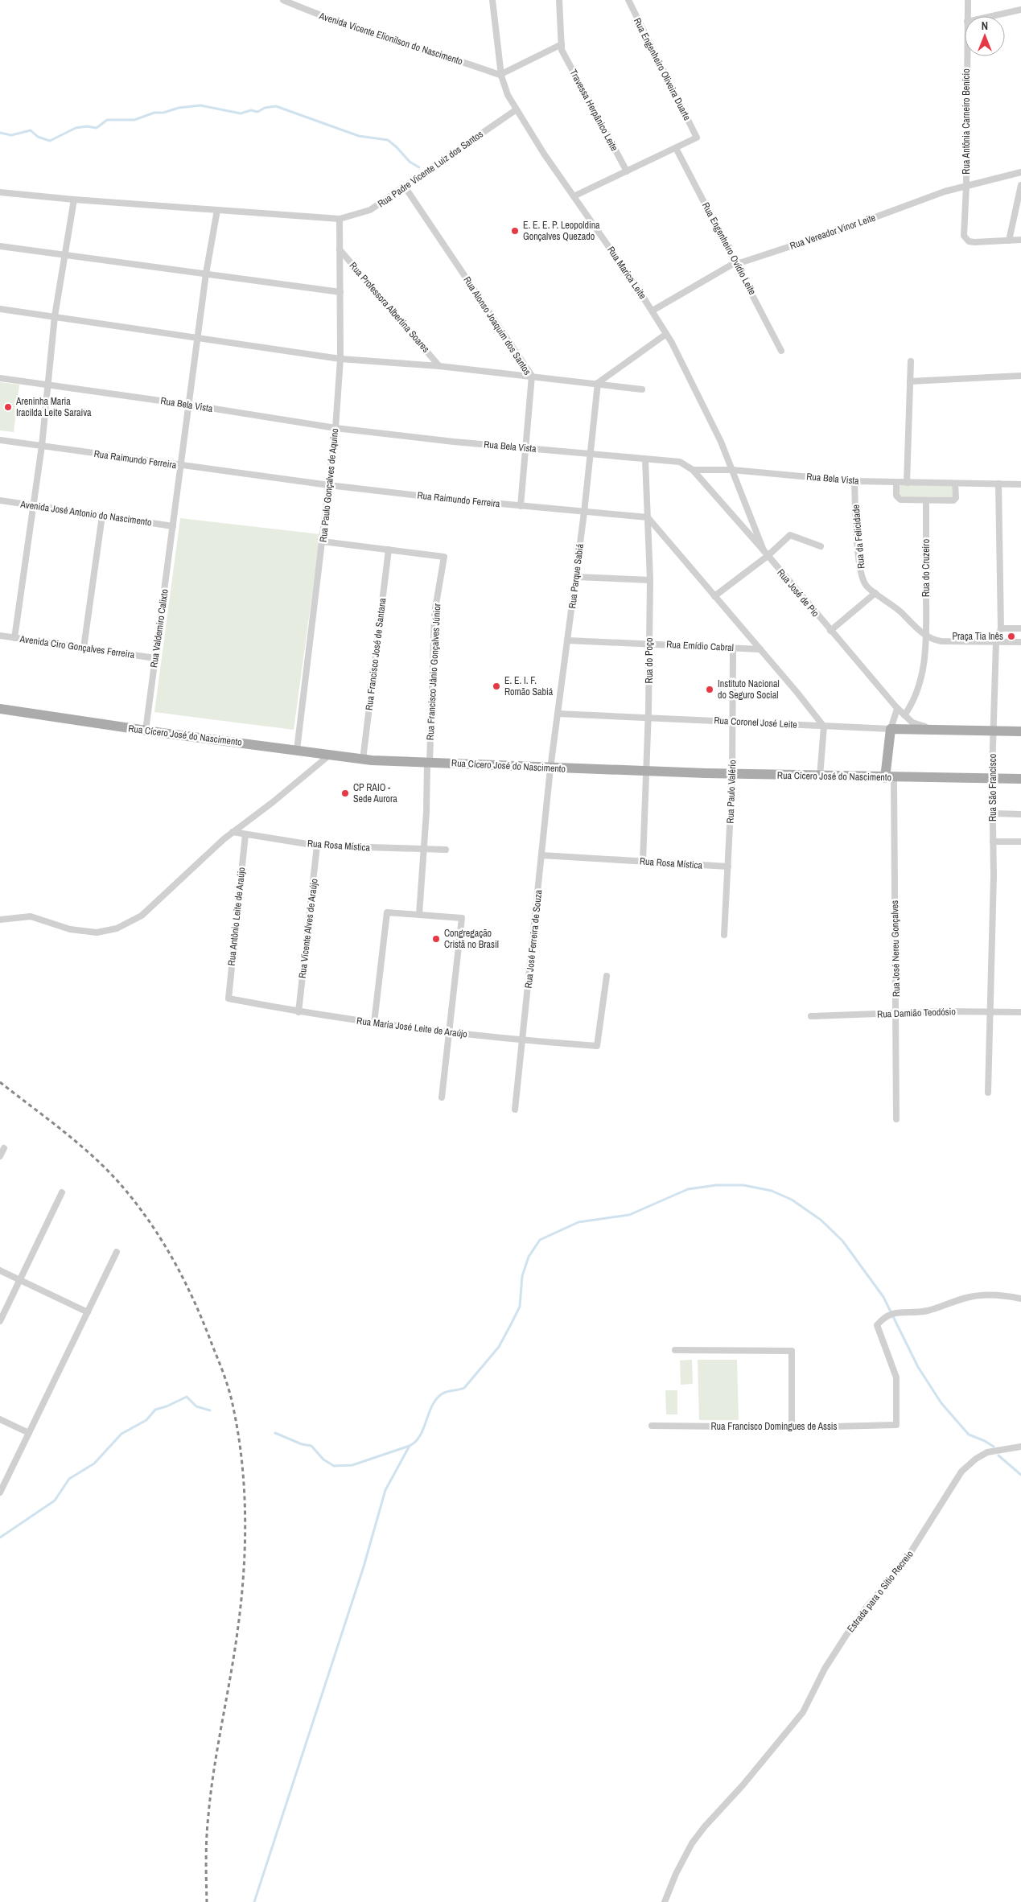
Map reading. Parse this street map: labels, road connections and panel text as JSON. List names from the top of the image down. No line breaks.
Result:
{"streets":{"main road":["Rua Coronel José Leite","Rua Cícero José do Nascimento","Rua José Nereu Gonçalves"],"street":["Avenida Vicente Elionilson do Nascimento","Rua Engenheiro Oliveira Duarte","Travessa Herpânico Leite","Rua Antônia Carneiro Benício","Rua Padre Vicente Luiz dos Santos","Rua Vereador Vinor Leite","Rua Engenheiro Ovídio Leite","Rua Marica Leite","Rua Professora Albertina Soares","Rua Alonso Joaquim dos Santos","Rua Bela Vista","Rua Raimundo Ferreira","Rua Paulo Gonçalves de Aquino","Avenida José Antonio do Nascimento","Rua da Felicidade","Rua do Cruzeiro","Rua Parque Sabiá","Rua José de Pio","Rua Valdemiro Calixto","Rua Emídio Cabral","Avenida Ciro Gonçalves Ferreira","Rua Francisco José de Santana","Rua do Poço","Rua Francisco Jânio Gonçalves Júnior","Rua São Francisco","Rua Paulo Valério","Rua Rosa Mística","Rua Antônio Leite de Araújo","Rua Vicente Alves de Araújo","Rua José Ferreira de Souza","Rua Damião Teodósio","Rua Maria José Leite de Araújo","Rua Francisco Domingues de Assis","Estrada para o Sítio Recreio"]},"crossings":[["Avenida Vicente Elionilson do Nascimento","Rua Marica Leite"],["Rua Engenheiro Oliveira Duarte","Rua Engenheiro Ovídio Leite"],["Rua Antônia Carneiro Benício","Rua Vereador Vinor Leite"],["Rua Padre Vicente Luiz dos Santos","Rua Marica Leite"],["Rua Padre Vicente Luiz dos Santos","Rua Alonso Joaquim dos Santos"],["Rua Padre Vicente Luiz dos Santos","Rua Paulo Gonçalves de Aquino"],["Rua Padre Vicente Luiz dos Santos","Rua Valdemiro Calixto"],["Rua Vereador Vinor Leite","Rua Engenheiro Ovídio Leite"],["Rua Vereador Vinor Leite","Rua Marica Leite"],["Rua Marica Leite","Rua Bela Vista"],["Rua Marica Leite","Rua José de Pio"],["Rua Professora Albertina Soares","Rua Paulo Gonçalves de Aquino"],["Rua Alonso Joaquim dos Santos","Rua Bela Vista"],["Rua Alonso Joaquim dos Santos","Rua Raimundo Ferreira"],["Rua Bela Vista","Rua Paulo Gonçalves de Aquino"],["Rua Bela Vista","Rua da Felicidade"],["Rua Bela Vista","Rua Parque Sabiá"],["Rua Bela Vista","Rua José de Pio"],["Rua Bela Vista","Rua Valdemiro Calixto"],["Rua Bela Vista","Rua do Poço"],["Rua Bela Vista","Rua São Francisco"],["Rua Raimundo Ferreira","Rua Paulo Gonçalves de Aquino"],["Rua Raimundo Ferreira","Rua Parque Sabiá"],["Rua Raimundo Ferreira","Rua Valdemiro Calixto"],["Rua Raimundo Ferreira","Rua do Poço"],["Rua Paulo Gonçalves de Aquino","Rua Cícero José do Nascimento"],["Avenida José Antonio do Nascimento","Rua Valdemiro Calixto"],["Rua da Felicidade","Rua do Cruzeiro"],["Rua Parque Sabiá","Rua Emídio Cabral"],["Rua Parque Sabiá","Rua Coronel José Leite"],["Rua Parque Sabiá","Rua Cícero José do Nascimento"],["Rua Parque Sabiá","Rua José Ferreira de Souza"],["Rua José de Pio","Rua Coronel José Leite"],["Rua José de Pio","Rua José Nereu Gonçalves"],["Rua Valdemiro Calixto","Avenida Ciro Gonçalves Ferreira"],["Rua Valdemiro Calixto","Rua Cícero José do Nascimento"],["Rua Emídio Cabral","Rua do Poço"],["Rua Emídio Cabral","Rua Paulo Valério"],["Rua Francisco José de Santana","Rua Francisco Jânio Gonçalves Júnior"],["Rua Francisco José de Santana","Rua Cícero José do Nascimento"],["Rua do Poço","Rua Coronel José Leite"],["Rua do Poço","Rua Cícero José do Nascimento"],["Rua do Poço","Rua Rosa Mística"],["Rua Francisco Jânio Gonçalves Júnior","Rua Cícero José do Nascimento"],["Rua Francisco Jânio Gonçalves Júnior","Rua Rosa Mística"],["Rua Coronel José Leite","Rua São Francisco"],["Rua Coronel José Leite","Rua Paulo Valério"],["Rua Coronel José Leite","Rua José Nereu Gonçalves"],["Rua Cícero José do Nascimento","Rua São Francisco"],["Rua Cícero José do Nascimento","Rua Paulo Valério"],["Rua Cícero José do Nascimento","Rua José Ferreira de Souza"],["Rua Cícero José do Nascimento","Rua José Nereu Gonçalves"],["Rua São Francisco","Rua Damião Teodósio"],["Rua Paulo Valério","Rua Rosa Mística"],["Rua Rosa Mística","Rua Antônio Leite de Araújo"],["Rua Rosa Mística","Rua Vicente Alves de Araújo"],["Rua Rosa Mística","Rua José Ferreira de Souza"],["Rua Antônio Leite de Araújo","Rua Maria José Leite de Araújo"],["Rua Vicente Alves de Araújo","Rua Maria José Leite de Araújo"],["Rua José Ferreira de Souza","Rua Maria José Leite de Araújo"],["Rua José Nereu Gonçalves","Rua Damião Teodósio"]],"places":["E. E. E. P. Leopoldina Gonçalves Quezado","Areninha Maria Iracilda Leite Saraiva","Praça Tia Inês","E. E. I. F. Romão Sabiá","Instituto Nacional do Seguro Social","CP RAIO - Sede Aurora","Congregação Cristã no Brasil"],"north":"top"}
